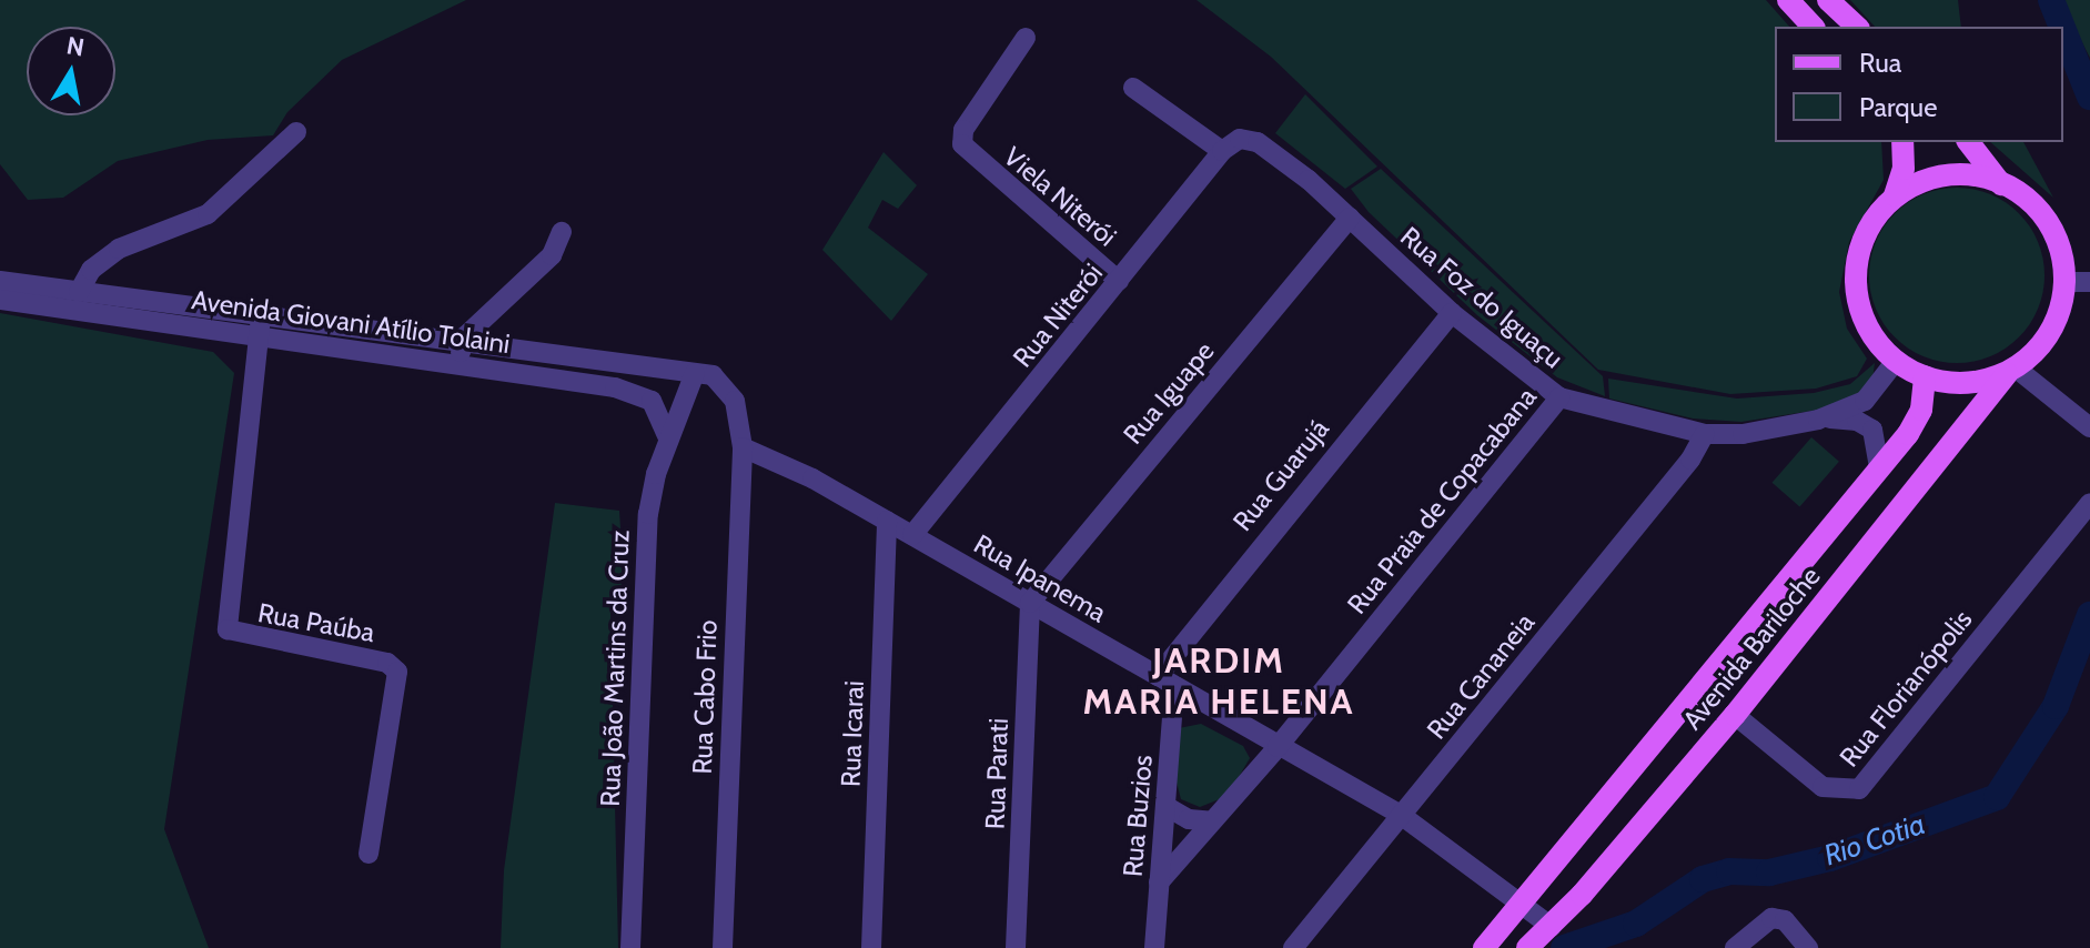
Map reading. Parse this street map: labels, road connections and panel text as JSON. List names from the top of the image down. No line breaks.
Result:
{"streets":{"main road":["Avenida Bariloche"],"street":["Viela Niterói","Rua Foz do Iguaçu","Rua Niterói","Avenida Giovani Atílio Tolaini","Rua Iguape","Rua Guarujá","Rua Praia de Copacabana","Rua Ipanema","Rua Paúba","Rua João Martins da Cruz","Rua Cananeia","Rua Florianópolis","Rua Cabo Frio","Rua Icarai","Rua Parati","Rua Buzios"]},"crossings":[["Viela Niterói","Rua Niterói"],["Rua Foz do Iguaçu","Rua Niterói"],["Rua Foz do Iguaçu","Rua Iguape"],["Rua Foz do Iguaçu","Rua Guarujá"],["Rua Foz do Iguaçu","Rua Praia de Copacabana"],["Rua Foz do Iguaçu","Avenida Bariloche"],["Rua Foz do Iguaçu","Rua Cananeia"],["Rua Niterói","Rua Ipanema"],["Avenida Giovani Atílio Tolaini","Rua Paúba"],["Avenida Giovani Atílio Tolaini","Rua João Martins da Cruz"],["Rua Iguape","Rua Ipanema"],["Rua Iguape","Rua Parati"],["Rua Guarujá","Rua Ipanema"],["Rua Guarujá","Rua Buzios"],["Rua Praia de Copacabana","Rua Ipanema"],["Rua Praia de Copacabana","Rua Buzios"],["Rua Ipanema","Avenida Bariloche"],["Rua Ipanema","Rua Cananeia"],["Rua Ipanema","Rua Cabo Frio"],["Rua Ipanema","Rua Icarai"],["Rua Ipanema","Rua Parati"],["Rua Ipanema","Rua Buzios"],["Avenida Bariloche","Rua Florianópolis"]],"districts":["JARDIM MARIA HELENA"],"water":["Rio Cotia"],"legend":["Rua","Parque"],"north":"top"}
